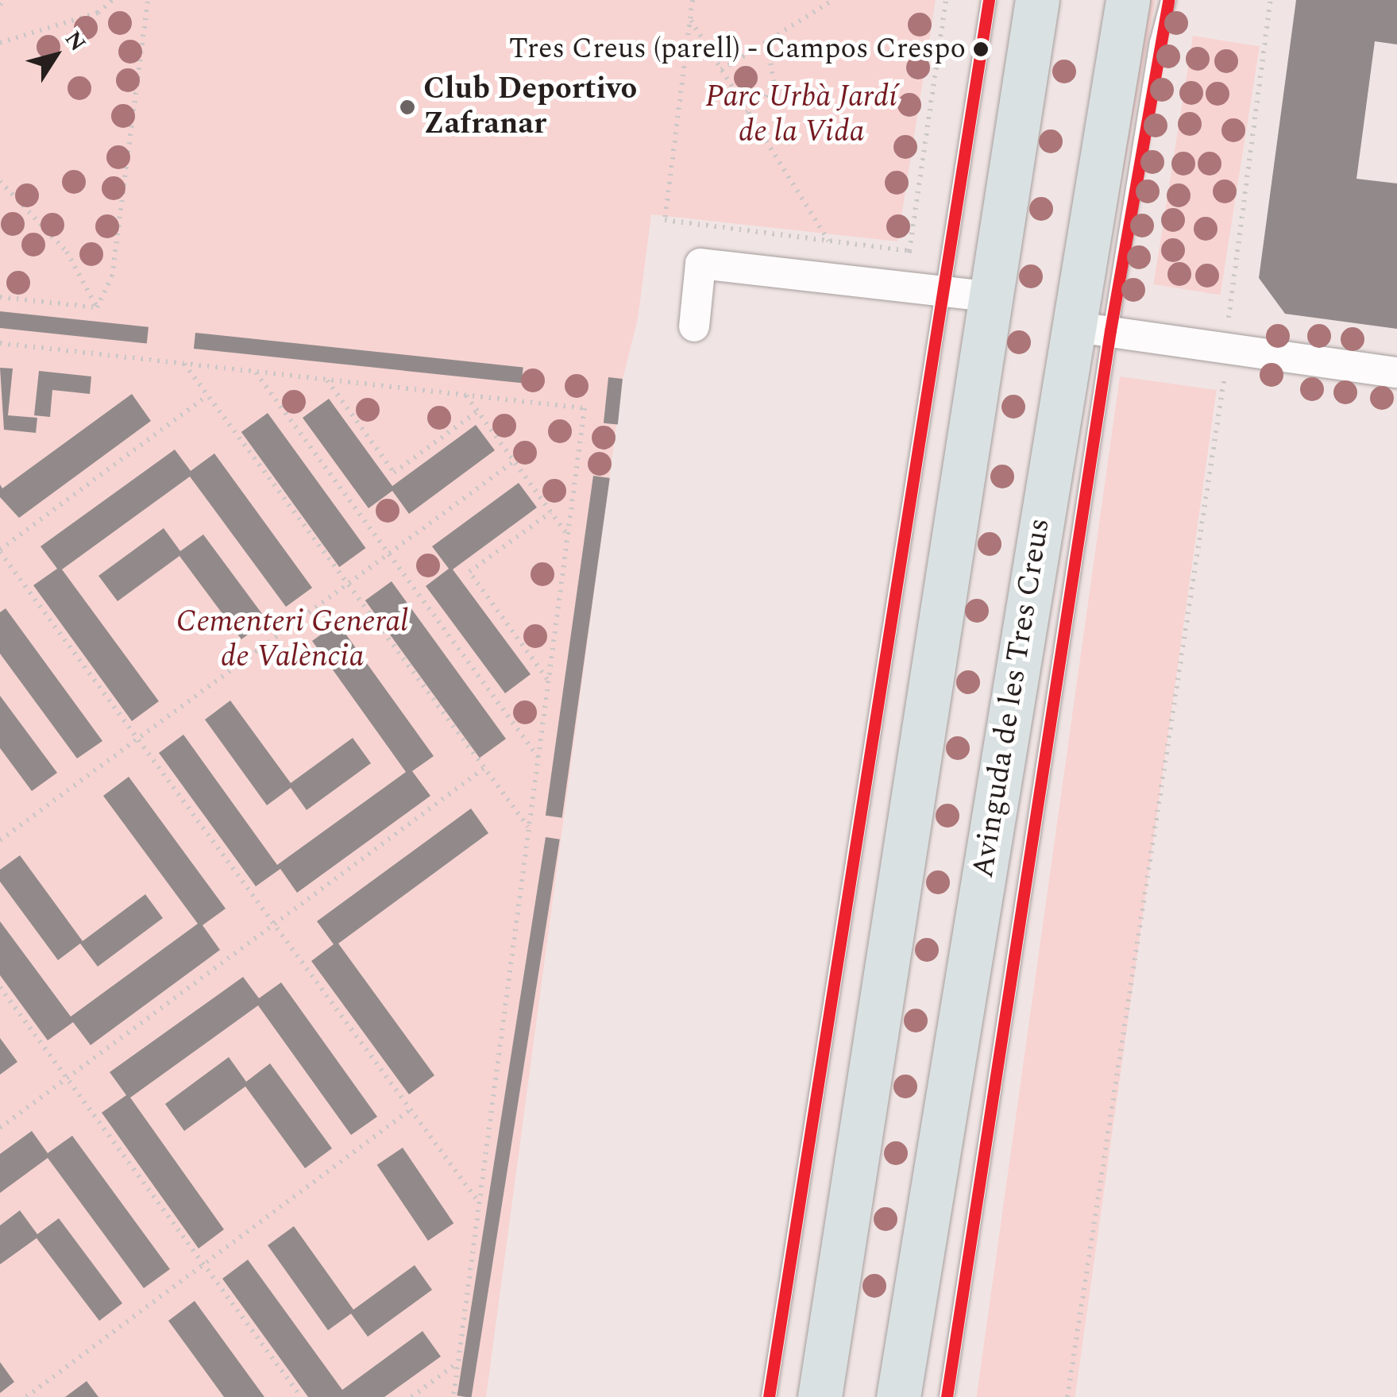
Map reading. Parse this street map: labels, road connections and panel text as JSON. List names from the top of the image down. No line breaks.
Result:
{"streets":{"main road":["Avinguda de les Tres Creus"]},"parks":["Parc Urbà Jardí de la Vida","Cementeri General de València"],"places":["Tres Creus (parell) - Campos Crespo","Club Deportivo Zafranar"],"north":"top right"}
